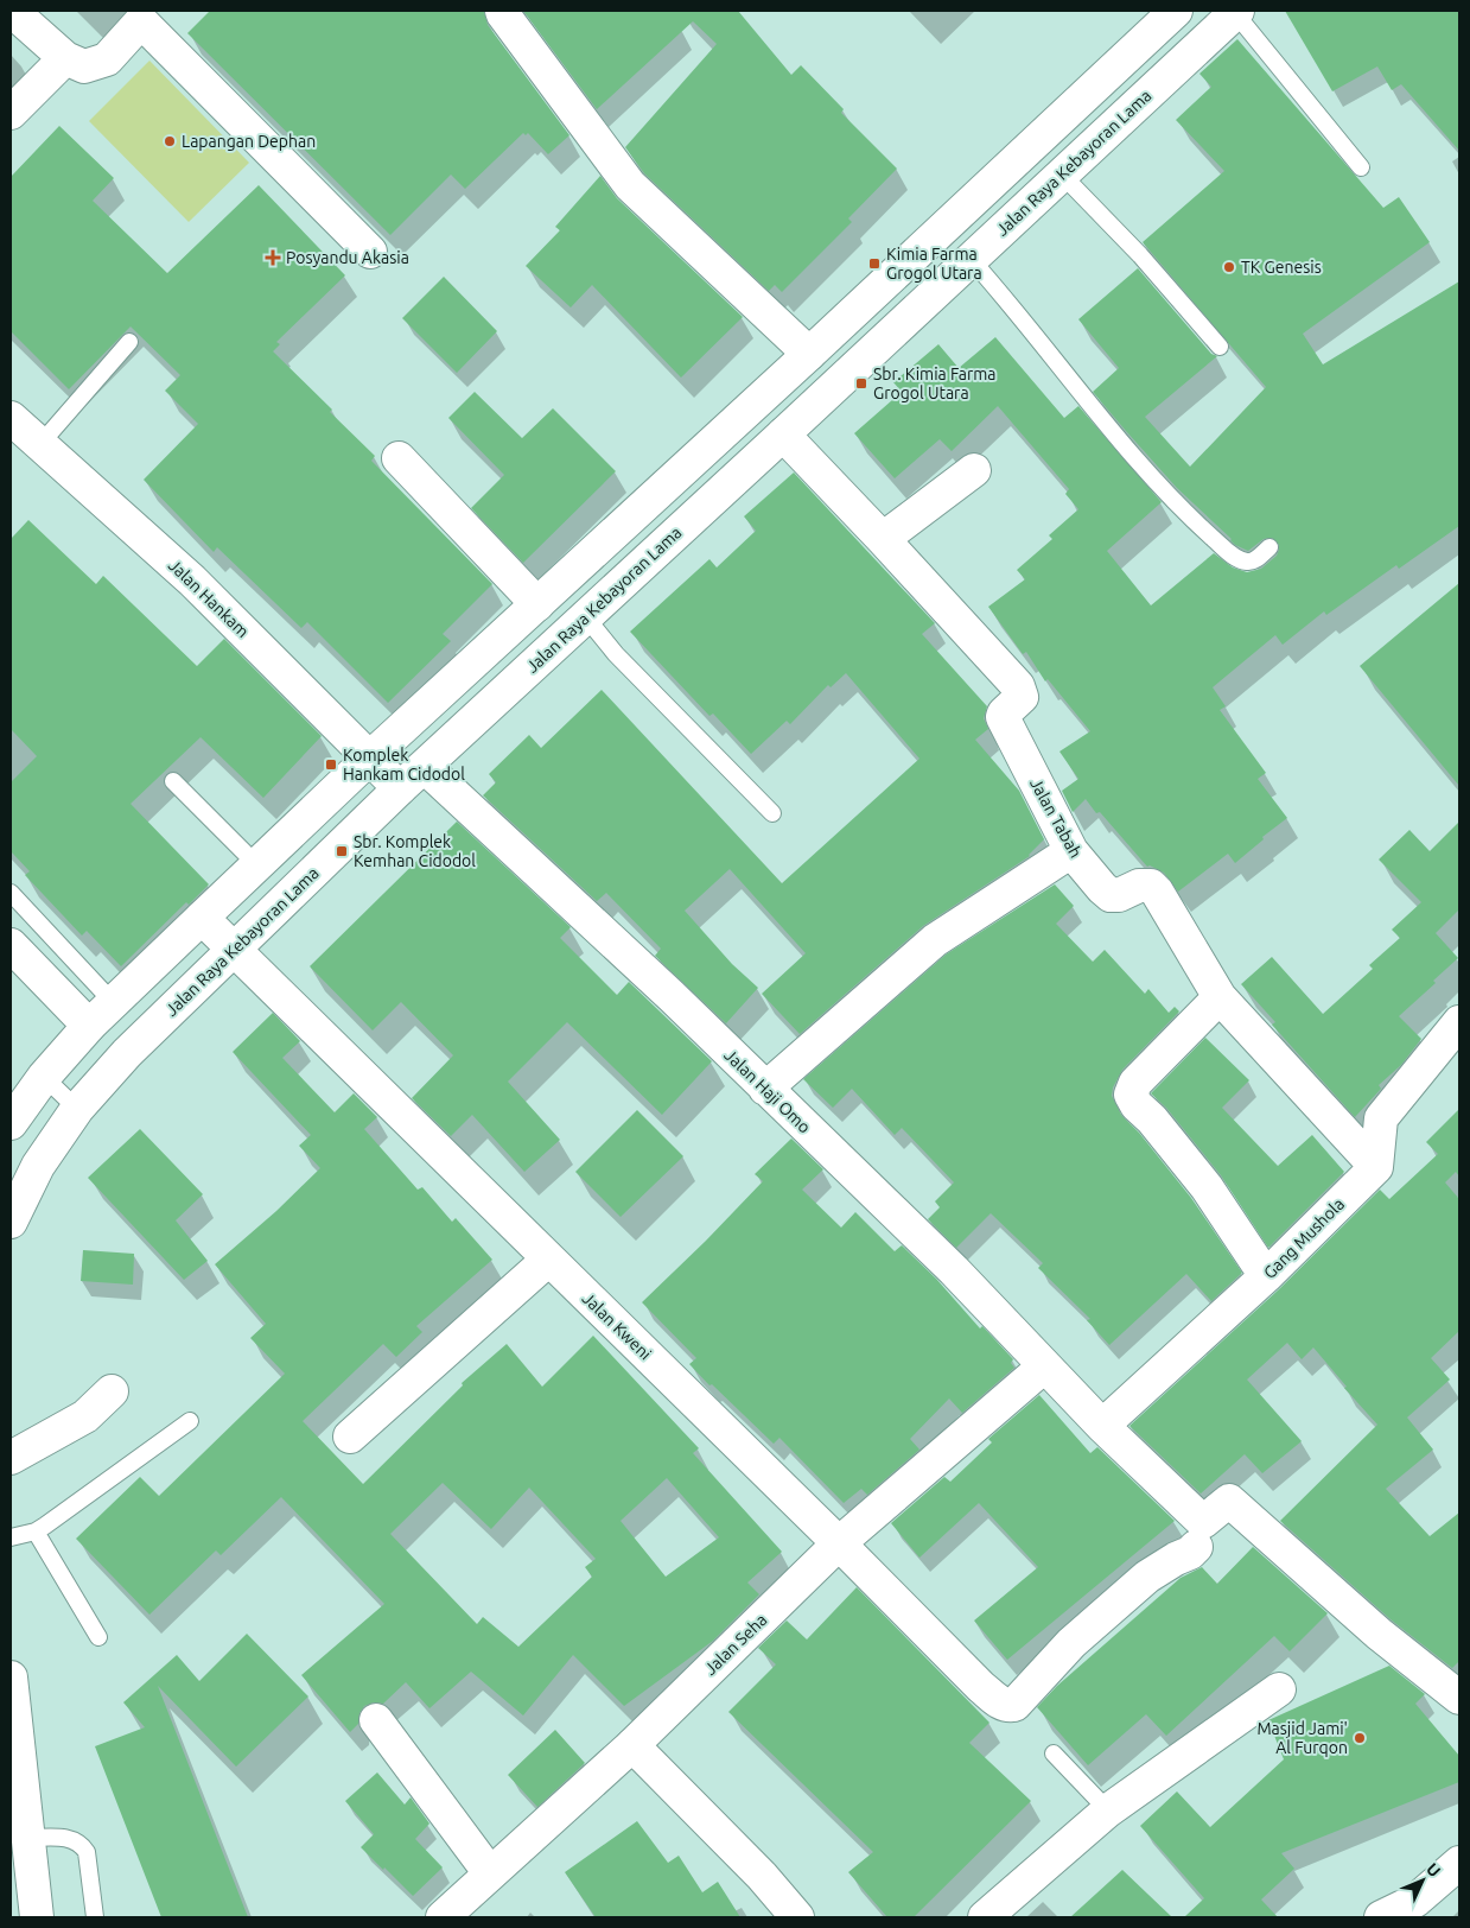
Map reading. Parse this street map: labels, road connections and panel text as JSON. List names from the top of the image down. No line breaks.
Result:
{"streets":{"street":["Jalan Raya Kebayoran Lama","Jalan Hankam","Jalan Tabah","Jalan Haji Omo","Gang Mushola","Jalan Kweni","Jalan Seha"]},"crossings":[["Jalan Raya Kebayoran Lama","Jalan Hankam"],["Jalan Raya Kebayoran Lama","Jalan Tabah"],["Jalan Raya Kebayoran Lama","Jalan Haji Omo"],["Jalan Raya Kebayoran Lama","Jalan Kweni"],["Jalan Tabah","Gang Mushola"],["Jalan Haji Omo","Gang Mushola"],["Jalan Kweni","Jalan Seha"]],"places":{"other":["Lapangan Dephan","TK Genesis","Masjid Jami' Al Furqon"],"health":["Posyandu Akasia"],"transit":["Kimia Farma Grogol Utara","Sbr. Kimia Farma Grogol Utara","Komplek Hankam Cidodol","Sbr. Komplek Kemhan Cidodol"]},"north":"top right"}
